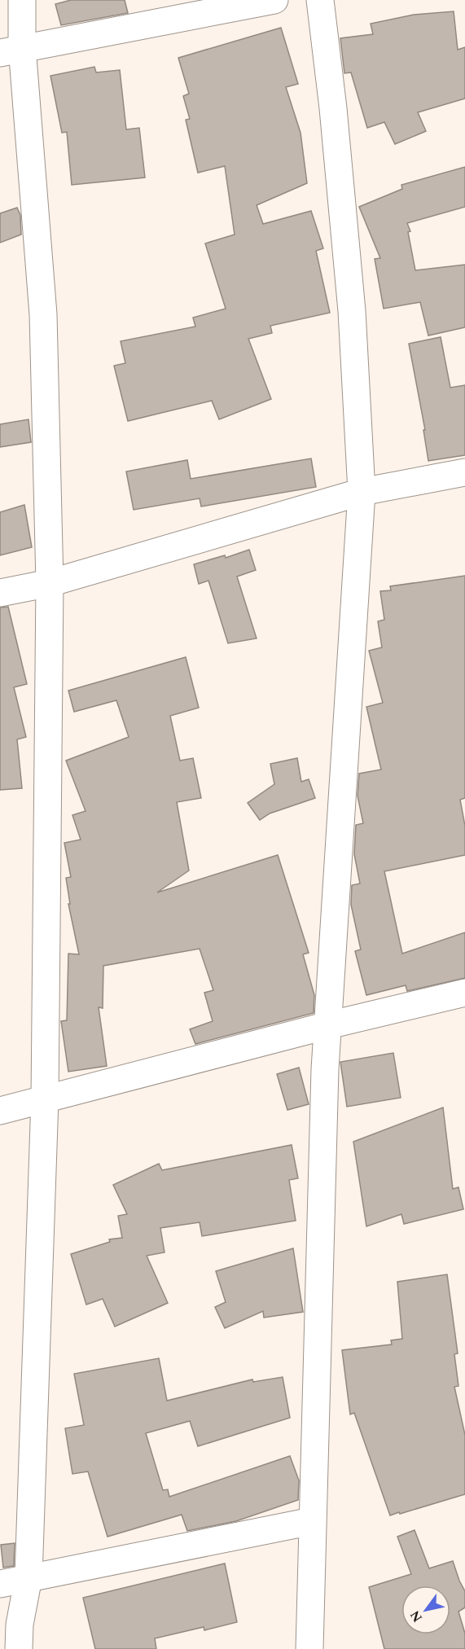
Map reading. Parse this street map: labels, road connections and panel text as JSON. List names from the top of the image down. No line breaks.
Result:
{"north":"bottom left"}
